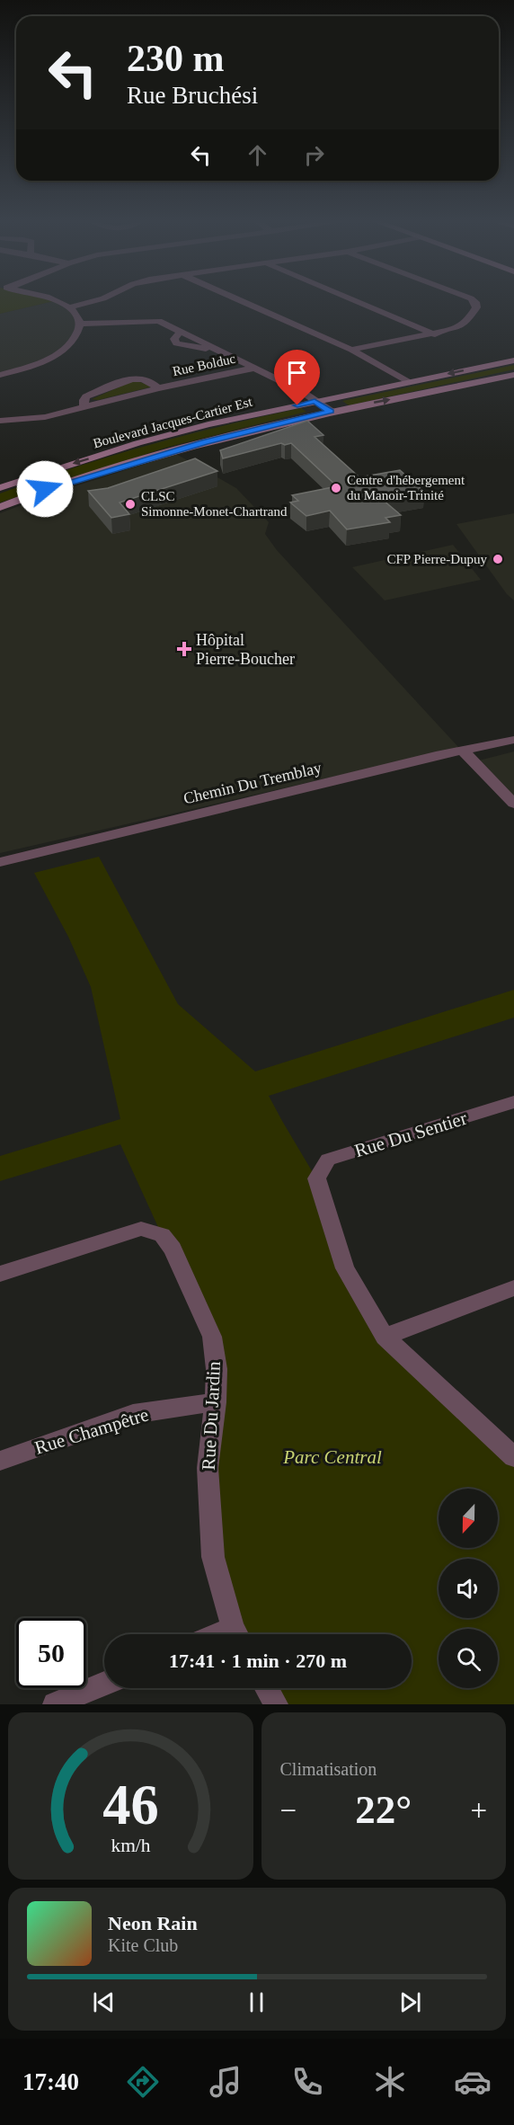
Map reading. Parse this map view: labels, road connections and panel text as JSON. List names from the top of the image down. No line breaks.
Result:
{"streets":{"main road":["Boulevard Jacques-Cartier Est"],"street":["Rue Bolduc","Chemin Du Tremblay","Rue Du Sentier","Rue Du Jardin","Rue Champêtre"]},"crossings":[["Rue Du Jardin","Rue Champêtre"]],"parks":["Parc Central"],"places":{"other":["Centre d'hébergement du Manoir-Trinité","CLSC Simonne-Monet-Chartrand","CFP Pierre-Dupuy"],"health":["Hôpital Pierre-Boucher"]},"north":"bottom","page":{"turn":["230 m","Rue Bruchési"],"limit":"50","trip":"17:41 · 1 min · 270 m","tile":"Climatisation","heat":["−","22°","+"],"song":["Neon Rain","Kite Club"],"tabs":"17:40","gauge":["46","km/h"]}}
